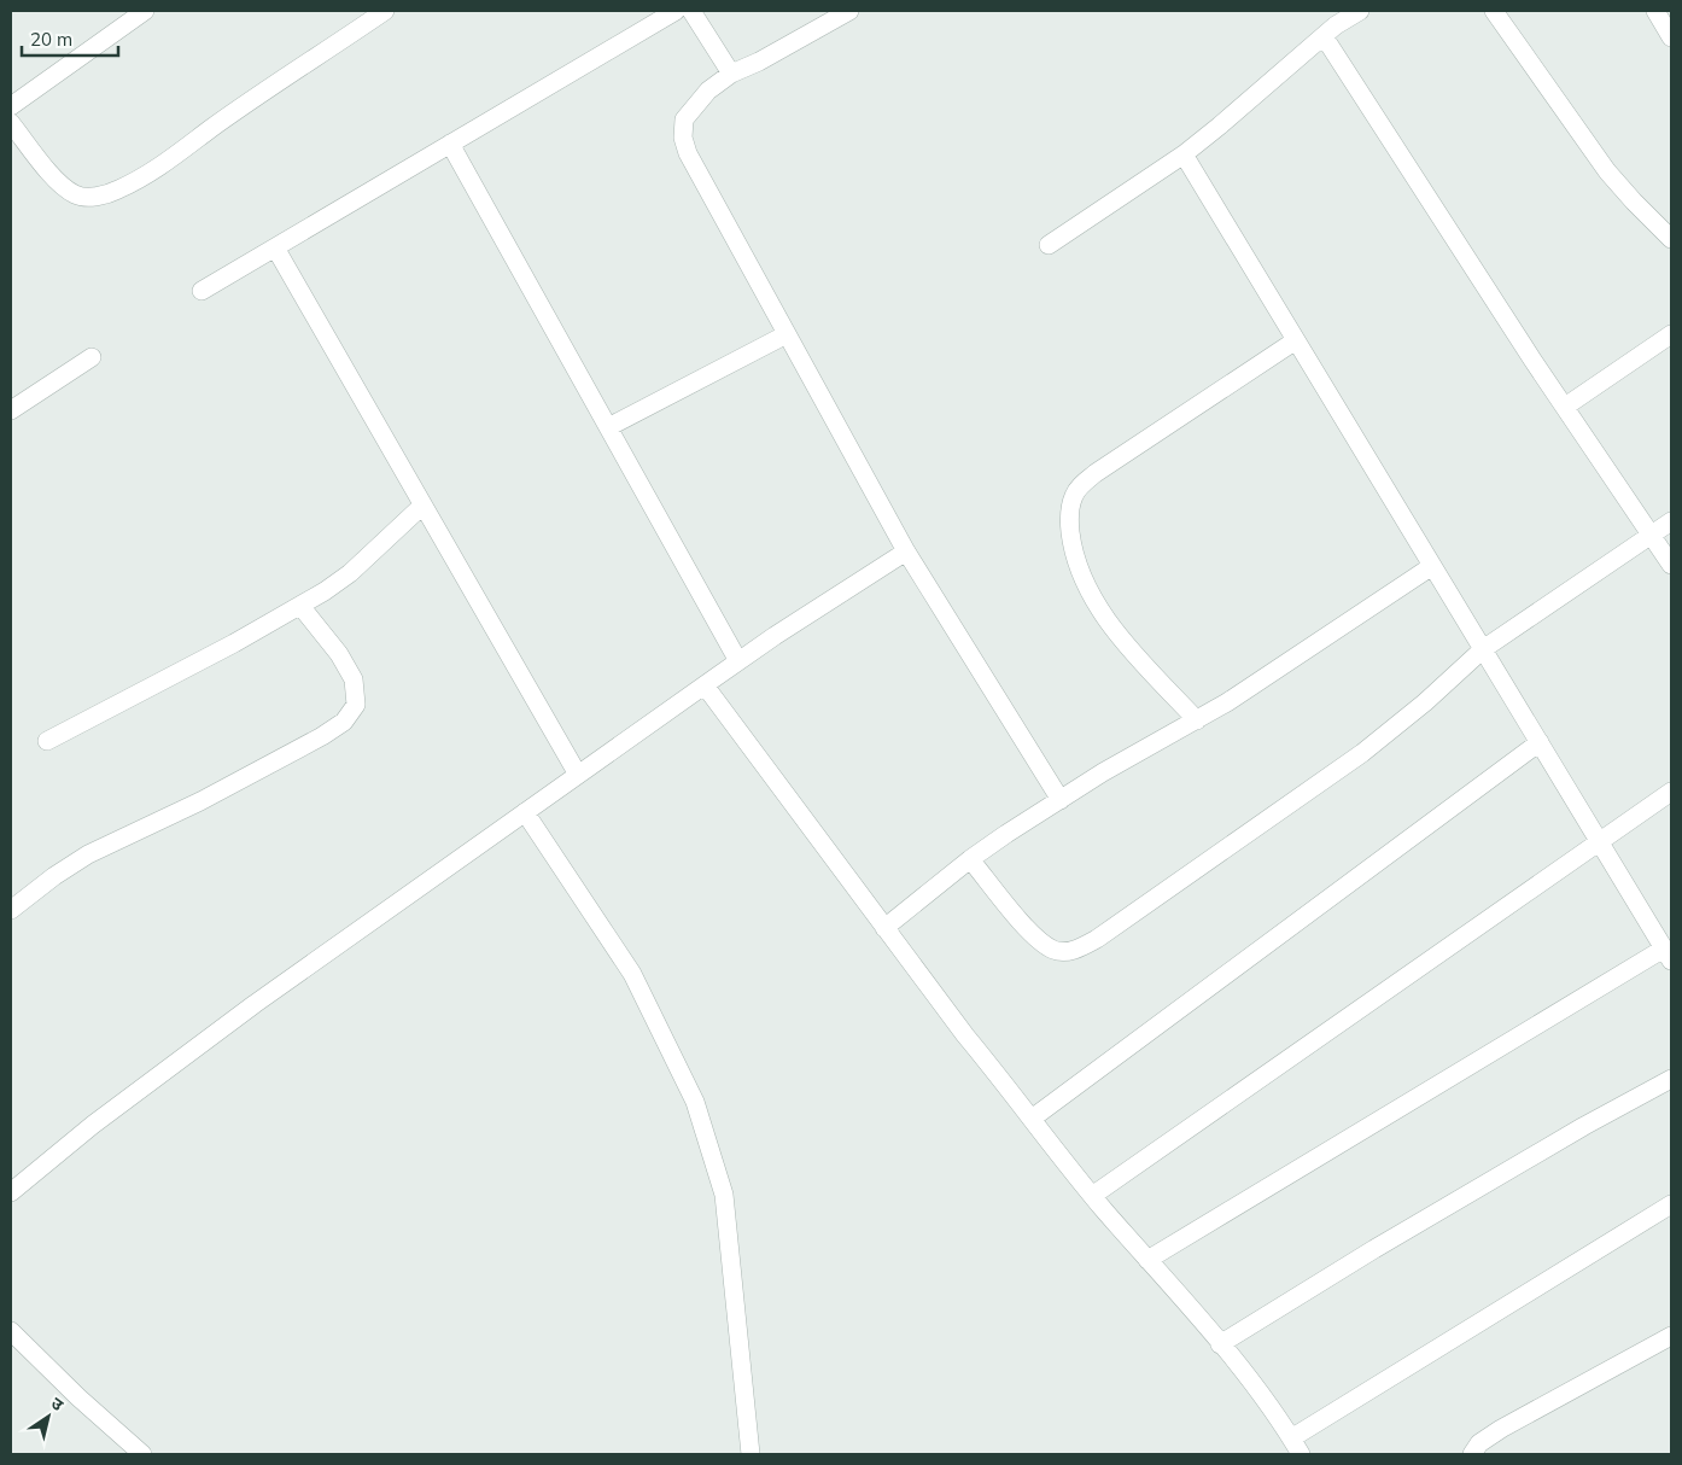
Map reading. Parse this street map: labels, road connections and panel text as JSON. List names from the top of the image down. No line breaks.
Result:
{"scale_bar":"20 m","north":"top right"}
